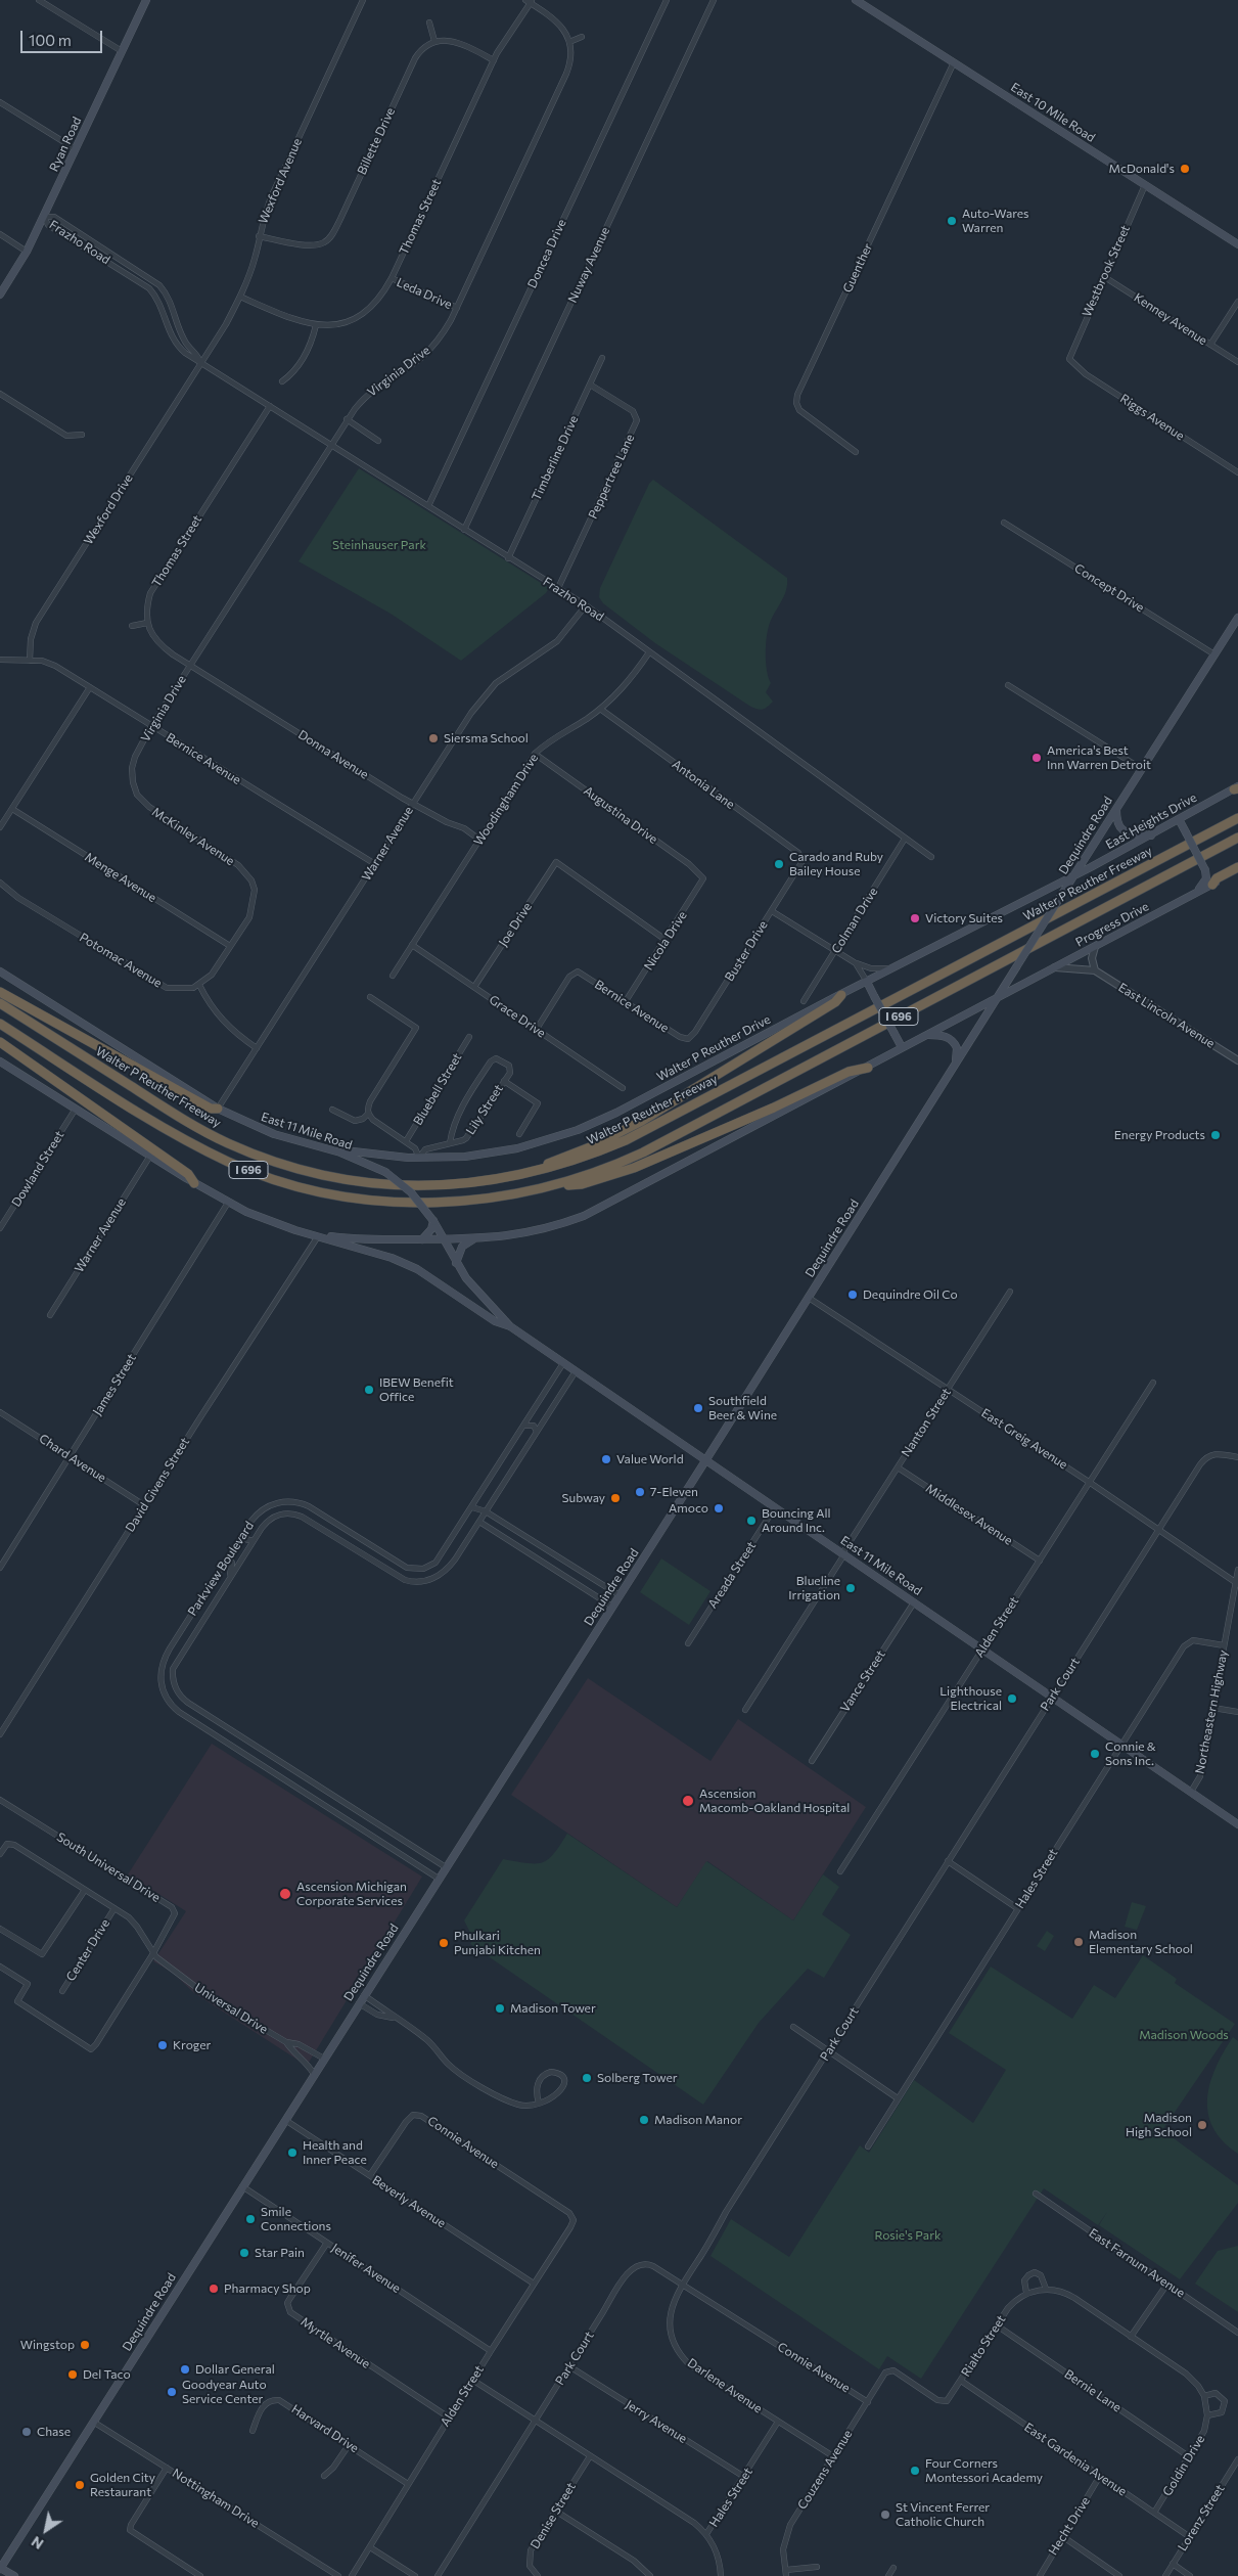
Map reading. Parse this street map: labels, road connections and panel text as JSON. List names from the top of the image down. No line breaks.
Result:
{"streets":{"highway":["Walter P Reuther Freeway","I 696"],"main road":["East 10 Mile Road","Ryan Road","East Heights Drive","Dequindre Road","Progress Drive","Walter P Reuther Drive","East 11 Mile Road"],"street":["Billette Drive","Wexford Avenue","Thomas Street","Frazho Road","Doncea Drive","Nuway Avenue","Guenther","Westbrook Street","Leda Drive","Kenney Avenue","Virginia Drive","Riggs Avenue","Timberline Drive","Peppertree Lane","Wexford Drive","Concept Drive","Donna Avenue","Bernice Avenue","Antonia Lane","Woodingham Drive","Augustina Drive","McKinley Avenue","Warner Avenue","Menge Avenue","Colman Drive","Joe Drive","Nicola Drive","Buster Drive","Potomac Avenue","East Lincoln Avenue","Grace Drive","Bluebell Street","Lily Street","Dowland Street","James Street","Nanton Street","East Greig Avenue","Chard Avenue","David Givens Street","Middlesex Avenue","Parkview Boulevard","Areada Street","Alden Street","Vance Street","Park Court","Northeastern Highway","South Universal Drive","Hales Street","Center Drive","Universal Drive","Connie Avenue","Beverly Avenue","East Farnum Avenue","Jenifer Avenue","Myrtle Avenue","Rialto Street","Darlene Avenue","Bernie Lane","Jerry Avenue","Harvard Drive","East Gardenia Avenue","Goldin Drive","Couzens Avenue","Nottingham Drive","Denise Street","Lorenz Street","Hecht Drive"]},"crossings":[["East 10 Mile Road","Guenther"],["East 10 Mile Road","Westbrook Street"],["Billette Drive","Wexford Avenue"],["Ryan Road","Frazho Road"],["Wexford Avenue","Thomas Street"],["Wexford Avenue","Frazho Road"],["Wexford Avenue","Wexford Drive"],["Thomas Street","Frazho Road"],["Thomas Street","Leda Drive"],["Frazho Road","Doncea Drive"],["Frazho Road","Nuway Avenue"],["Frazho Road","Virginia Drive"],["Frazho Road","Timberline Drive"],["Frazho Road","Peppertree Lane"],["Frazho Road","Wexford Drive"],["Frazho Road","Woodingham Drive"],["Frazho Road","Warner Avenue"],["Frazho Road","Colman Drive"],["Westbrook Street","Kenney Avenue"],["Westbrook Street","Riggs Avenue"],["Leda Drive","Virginia Drive"],["Virginia Drive","Donna Avenue"],["Virginia Drive","Bernice Avenue"],["Virginia Drive","McKinley Avenue"],["Timberline Drive","Peppertree Lane"],["Wexford Drive","Bernice Avenue"],["Concept Drive","Dequindre Road"],["Donna Avenue","Woodingham Drive"],["Donna Avenue","Warner Avenue"],["Bernice Avenue","Warner Avenue"],["Bernice Avenue","Nicola Drive"],["Bernice Avenue","Buster Drive"],["Bernice Avenue","Grace Drive"],["Antonia Lane","Woodingham Drive"],["Antonia Lane","Buster Drive"],["Woodingham Drive","Augustina Drive"],["Woodingham Drive","Grace Drive"],["Augustina Drive","Nicola Drive"],["East Heights Drive","Dequindre Road"],["East Heights Drive","Walter P Reuther Drive"],["Dequindre Road","Progress Drive"],["Dequindre Road","Walter P Reuther Drive"],["Dequindre Road","East 11 Mile Road"],["Dequindre Road","East Greig Avenue"],["Dequindre Road","Parkview Boulevard"],["Dequindre Road","Universal Drive"],["Dequindre Road","Beverly Avenue"],["Dequindre Road","Jenifer Avenue"],["Dequindre Road","Nottingham Drive"],["McKinley Avenue","Menge Avenue"],["Warner Avenue","East 11 Mile Road"],["Joe Drive","Nicola Drive"],["Joe Drive","Grace Drive"],["Progress Drive","East Lincoln Avenue"],["Walter P Reuther Drive","Lily Street"],["Walter P Reuther Drive","East 11 Mile Road"],["East 11 Mile Road","Dowland Street"],["East 11 Mile Road","James Street"],["East 11 Mile Road","Nanton Street"],["East 11 Mile Road","David Givens Street"],["East 11 Mile Road","Parkview Boulevard"],["East 11 Mile Road","Areada Street"],["East 11 Mile Road","Alden Street"],["East 11 Mile Road","Vance Street"],["East 11 Mile Road","Park Court"],["East 11 Mile Road","Northeastern Highway"],["East 11 Mile Road","Hales Street"],["James Street","Chard Avenue"],["Nanton Street","East Greig Avenue"],["Nanton Street","Middlesex Avenue"],["East Greig Avenue","Alden Street"],["East Greig Avenue","Park Court"],["East Greig Avenue","Northeastern Highway"],["Chard Avenue","David Givens Street"],["Middlesex Avenue","Alden Street"],["Alden Street","Connie Avenue"],["Alden Street","Beverly Avenue"],["Alden Street","Jenifer Avenue"],["Alden Street","Myrtle Avenue"],["Alden Street","Harvard Drive"],["Park Court","Connie Avenue"],["Park Court","Darlene Avenue"],["Park Court","Jerry Avenue"],["Northeastern Highway","Hales Street"],["South Universal Drive","Universal Drive"],["Hales Street","Darlene Avenue"],["Hales Street","Jerry Avenue"],["Center Drive","Universal Drive"],["Connie Avenue","Beverly Avenue"],["Connie Avenue","Darlene Avenue"],["Connie Avenue","Couzens Avenue"],["Jenifer Avenue","Myrtle Avenue"],["Rialto Street","Bernie Lane"],["Rialto Street","East Gardenia Avenue"],["Rialto Street","Goldin Drive"],["Rialto Street","Couzens Avenue"],["Darlene Avenue","Couzens Avenue"],["Bernie Lane","Goldin Drive"],["East Gardenia Avenue","Goldin Drive"],["East Gardenia Avenue","Lorenz Street"],["East Gardenia Avenue","Hecht Drive"]],"parks":["Steinhauser Park","Madison Woods","Rosie's Park"],"places":["McDonald's","Auto-Wares Warren","Siersma School","America's Best Inn Warren Detroit","Carado and Ruby Bailey House","Victory Suites","Energy Products","Dequindre Oil Co","IBEW Benefit Office","Southfield Beer & Wine","Value World","7-Eleven","Subway","Amoco","Bouncing All Around Inc.","Blueline Irrigation","Lighthouse Electrical","Connie & Sons Inc.","Ascension Macomb-Oakland Hospital","Ascension Michigan Corporate Services","Madison Elementary School","Phulkari Punjabi Kitchen","Madison Tower","Kroger","Solberg Tower","Madison Manor","Madison High School","Health and Inner Peace","Smile Connections","Star Pain","Pharmacy Shop","Wingstop","Dollar General","Del Taco","Goodyear Auto Service Center","Chase","Four Corners Montessori Academy","Golden City Restaurant","St Vincent Ferrer Catholic Church"],"scale_bar":"100 m","north":"bottom left"}
